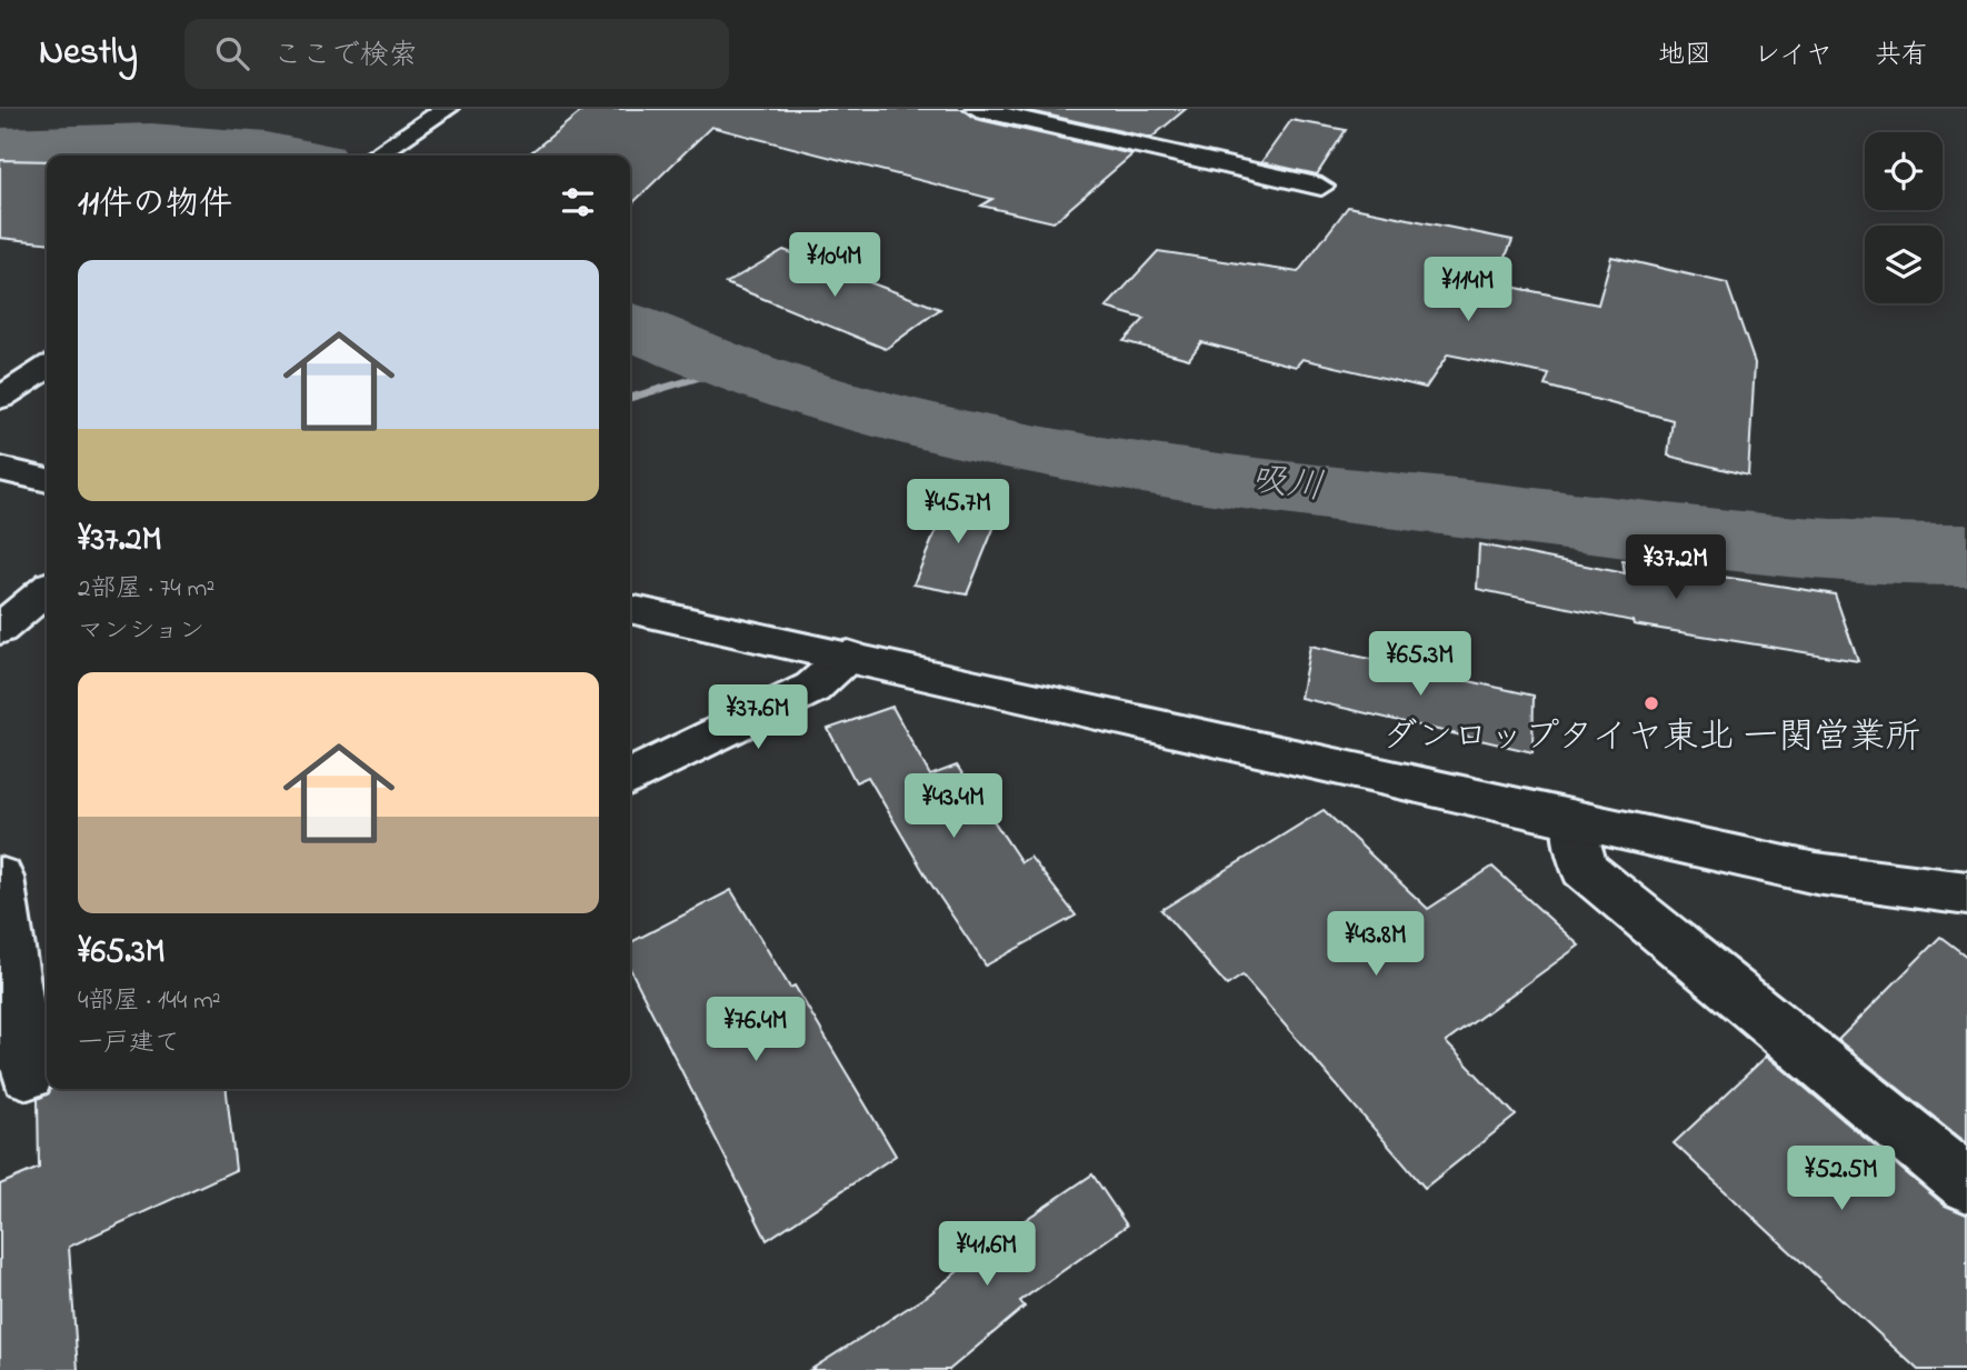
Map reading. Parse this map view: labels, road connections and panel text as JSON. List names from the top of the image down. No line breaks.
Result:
{"water":["吸川"],"places":["ダンロップタイヤ東北 一関営業所"],"page":{"header":"Nestly","search":"ここで検索","nav":["地図","レイヤ","共有"],"heading":"11件の物件","price":["¥104M","¥114M","¥45.7M","¥37.2M","¥65.3M","¥37.6M","¥43.4M","¥43.8M","¥76.4M","¥52.5M","¥41.6M"],"list":[{"name":"¥37.2M","note":"2部屋 · 74 m² · マンション"},{"name":"¥65.3M","note":"4部屋 · 144 m² · 一戸建て"}]}}
